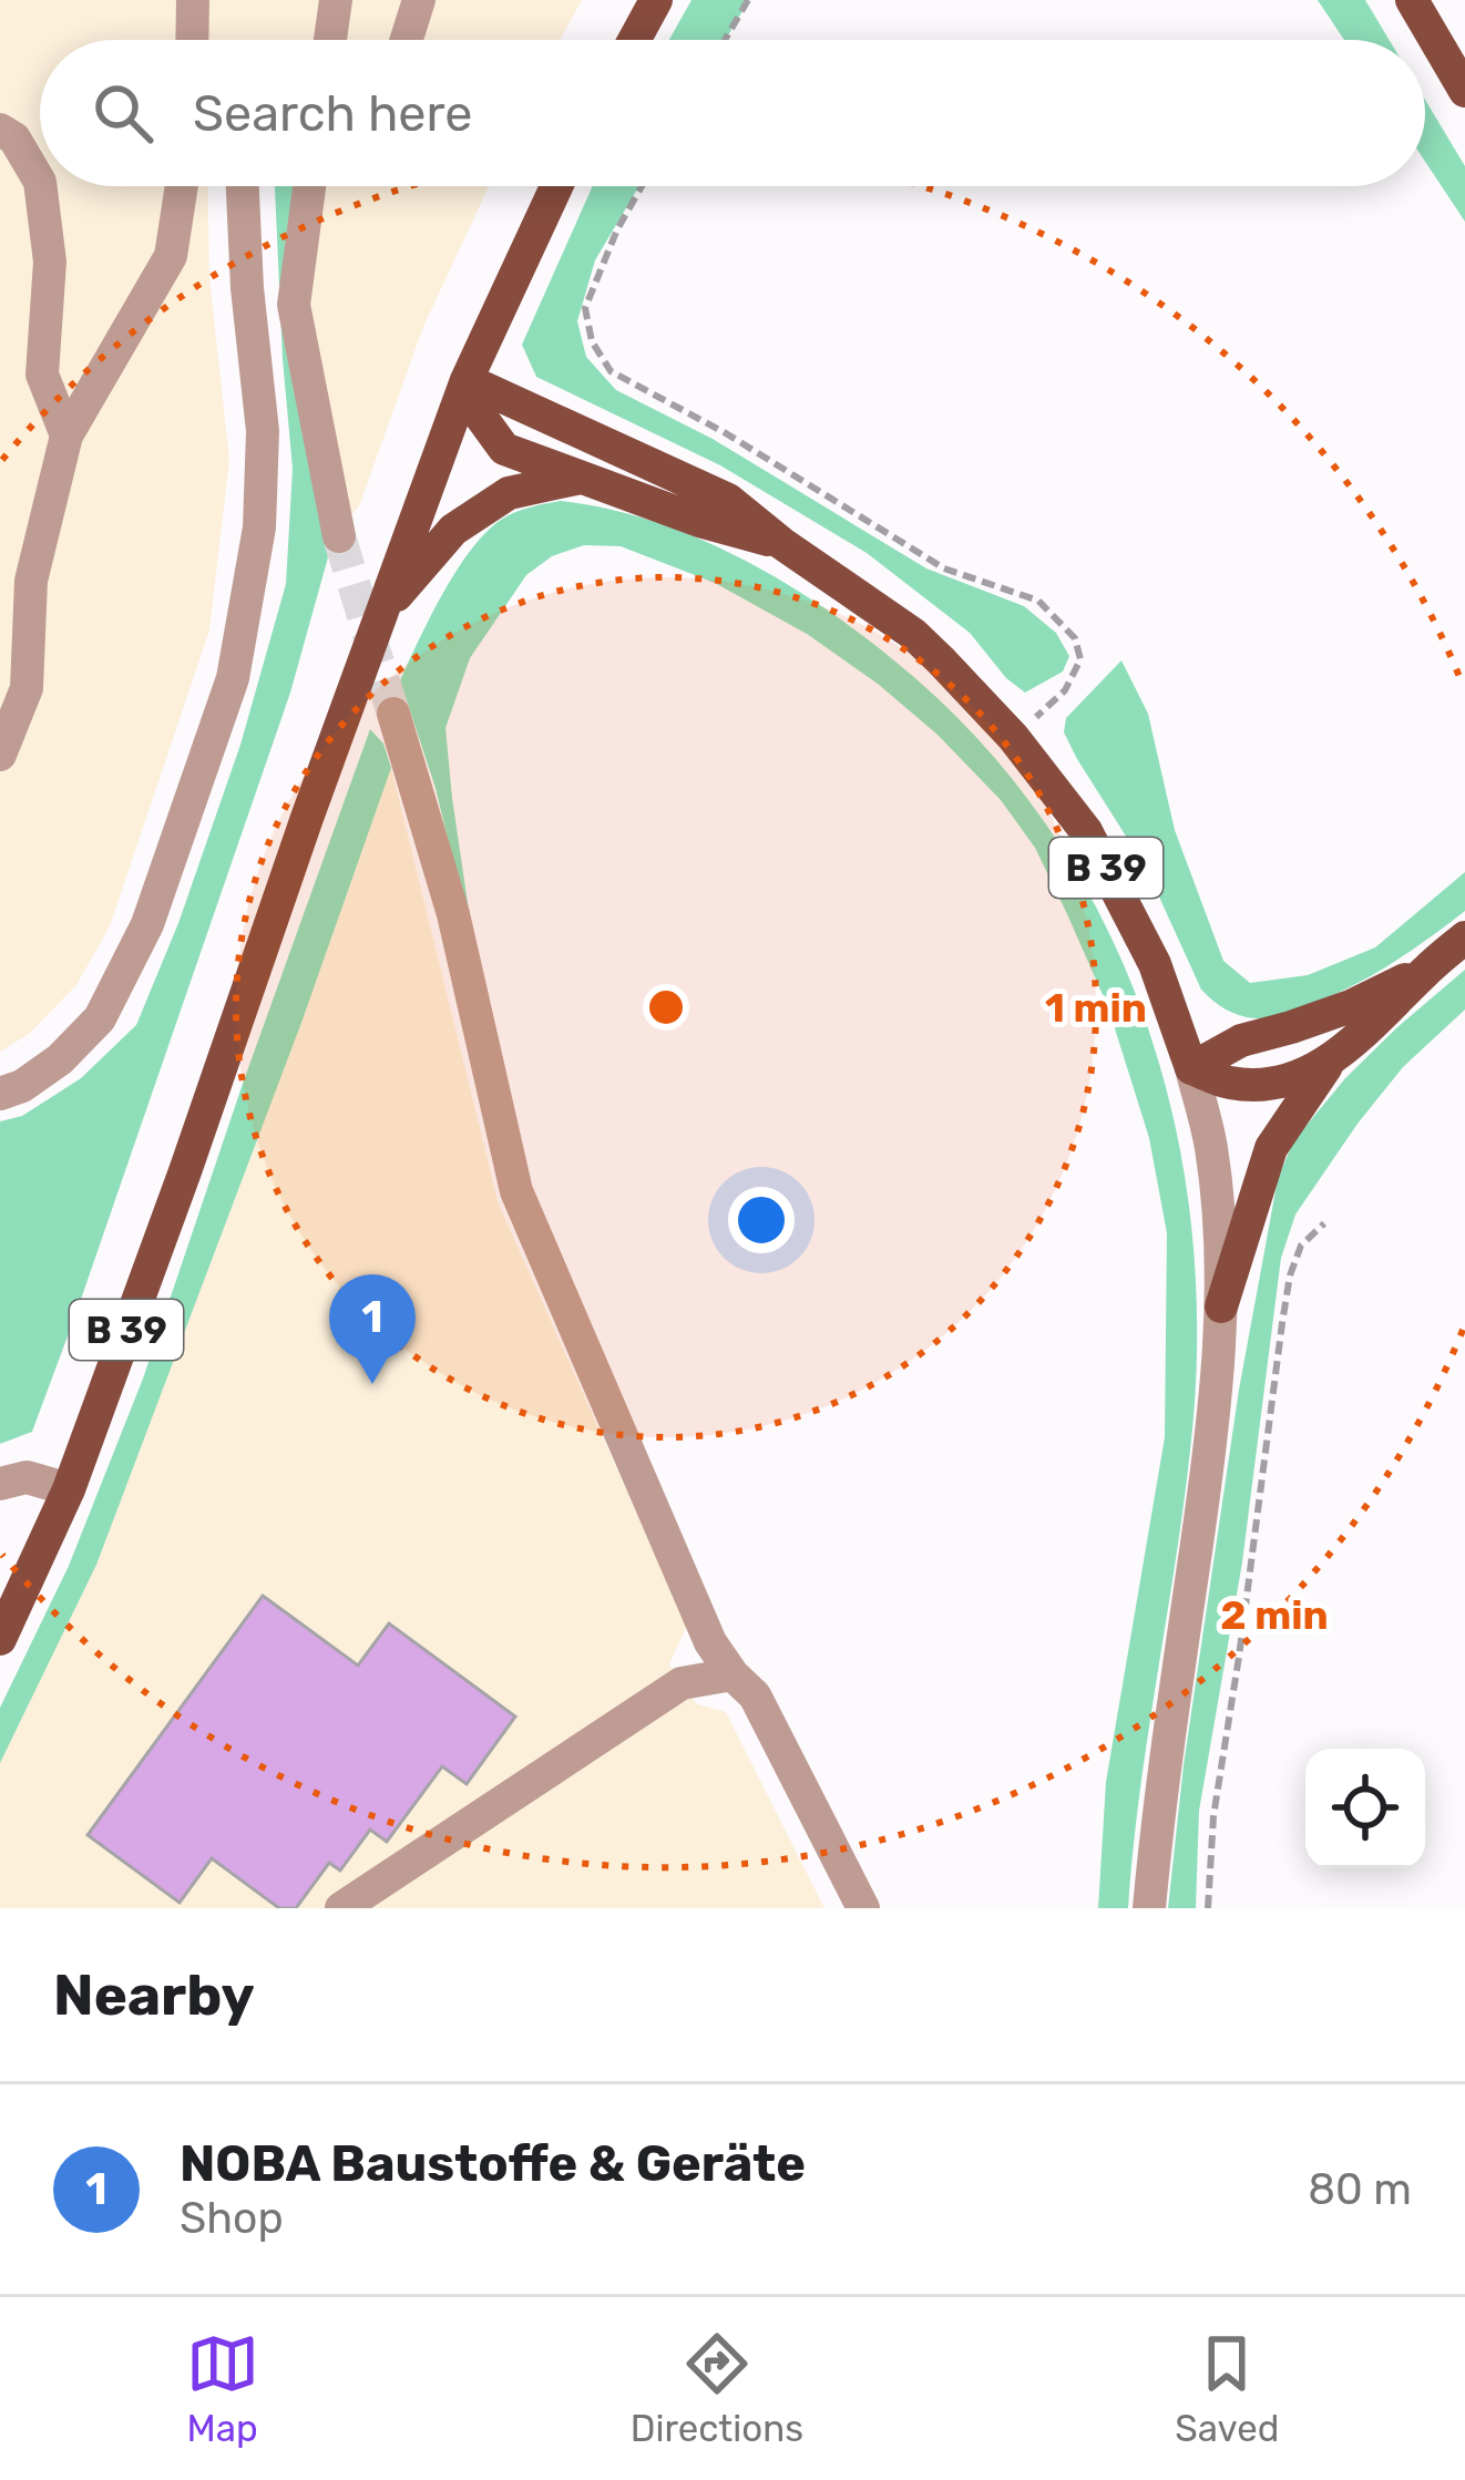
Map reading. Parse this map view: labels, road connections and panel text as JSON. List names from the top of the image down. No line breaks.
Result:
{"streets":{"main road":["B 39"]},"page":{"search":"Search here","pins":"1","heading":"Nearby","list":[{"mark":"1","name":"NOBA Baustoffe & Geräte","note":"Shop","value":"80 m"}],"nav":["Map","Directions","Saved"]},"rings":["1 min","2 min"]}
